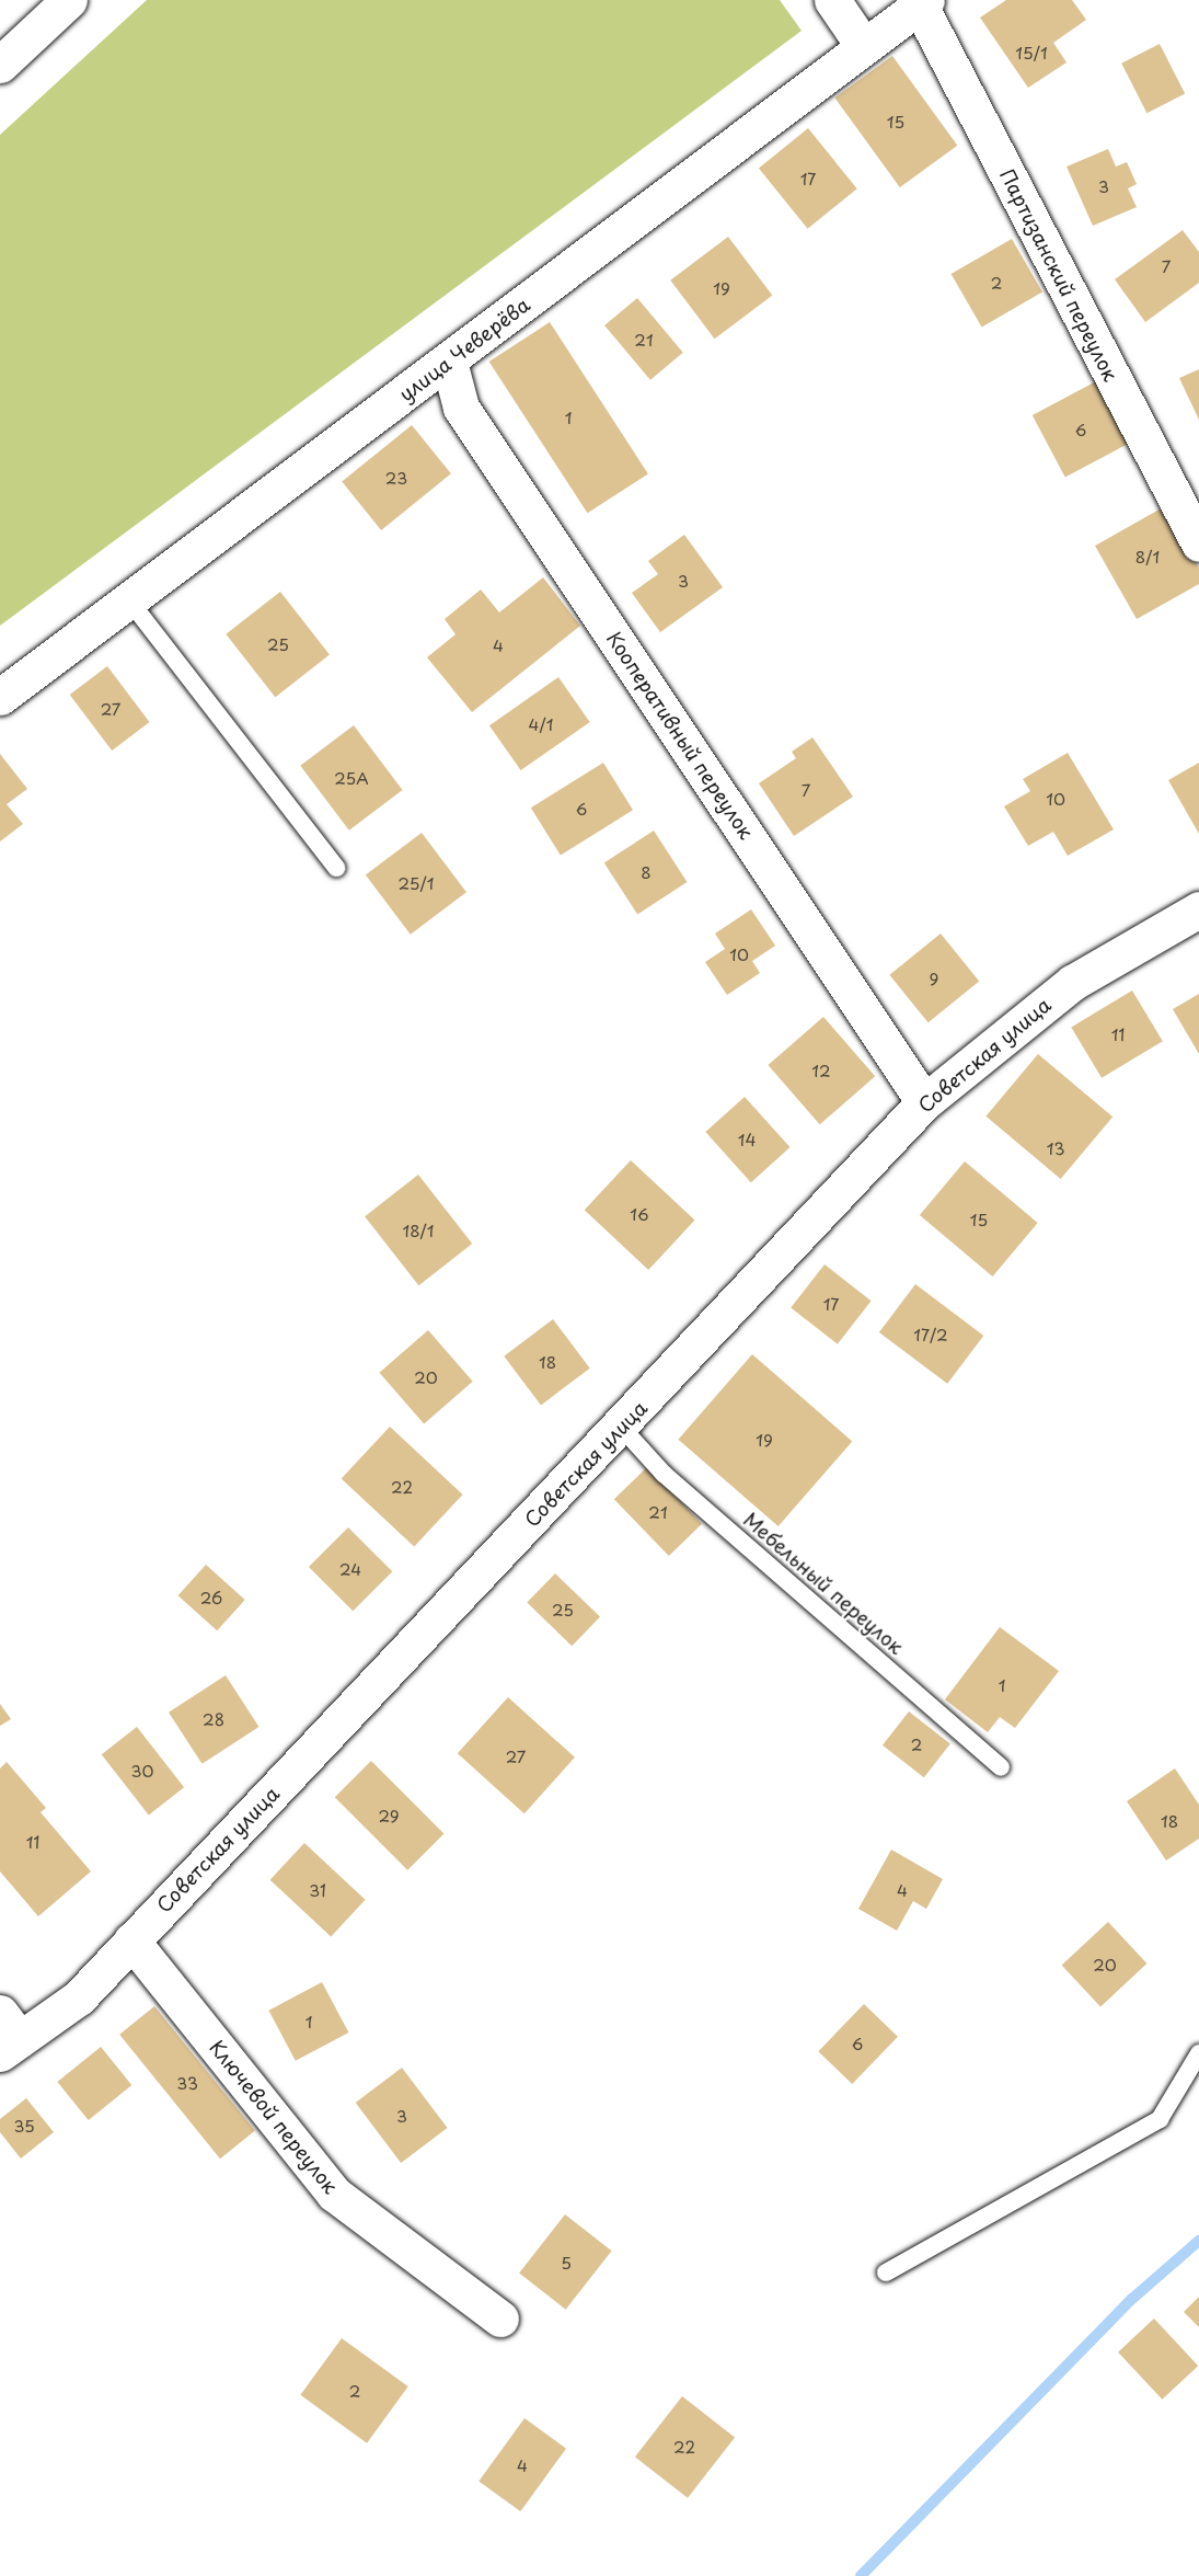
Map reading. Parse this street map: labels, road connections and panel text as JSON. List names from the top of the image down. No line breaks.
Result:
{"streets":{"street":["Партизанский переулок","улица Чеверёва","Кооперативный переулок","Советская улица","Ключевой переулок"],"lane":["Мебельный переулок"]},"crossings":[["Партизанский переулок","улица Чеверёва"],["улица Чеверёва","Кооперативный переулок"],["Кооперативный переулок","Советская улица"],["Советская улица","Мебельный переулок"],["Советская улица","Ключевой переулок"]],"house_numbers":["15/1","15","17","3","7","2","19","21","1","6","23","8/1","3","25","4","27","4/1","25А","7","10","6","8","25/1","10","9","11","12","14","13","16","15","18/1","17","17/2","18","20","19","22","21","24","26","25","1","28","2","27","30","29","18","11","31","4","20","1","6","33","3","35","5","2","22","4"]}
